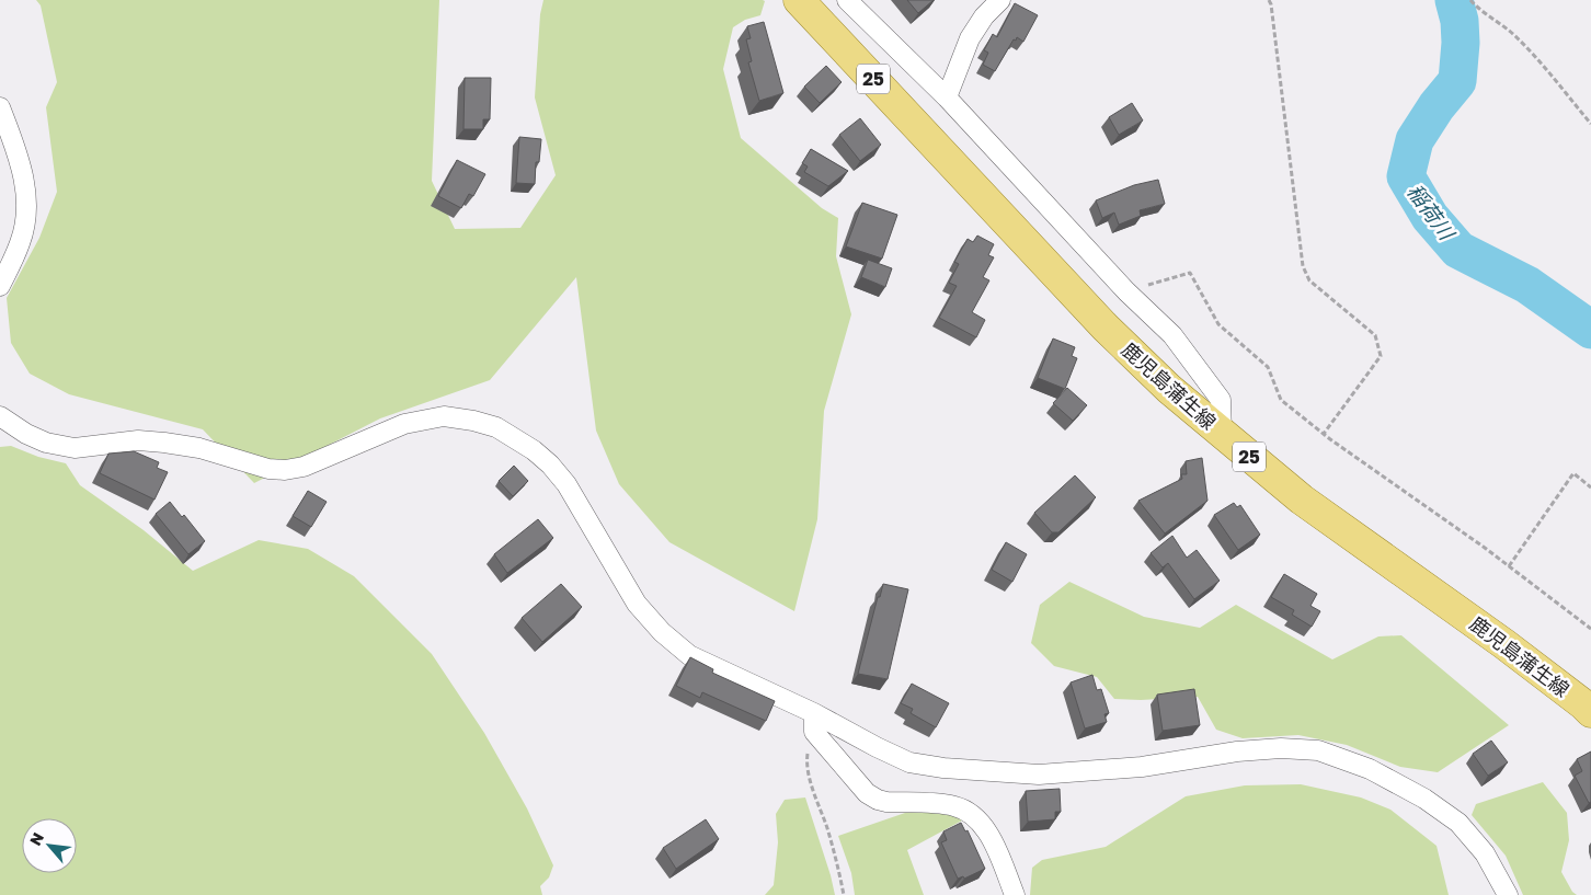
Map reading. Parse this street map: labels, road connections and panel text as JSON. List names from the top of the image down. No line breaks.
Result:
{"streets":{"main road":["25","鹿児島蒲生線"]},"water":["稲荷川"],"north":"top left"}
